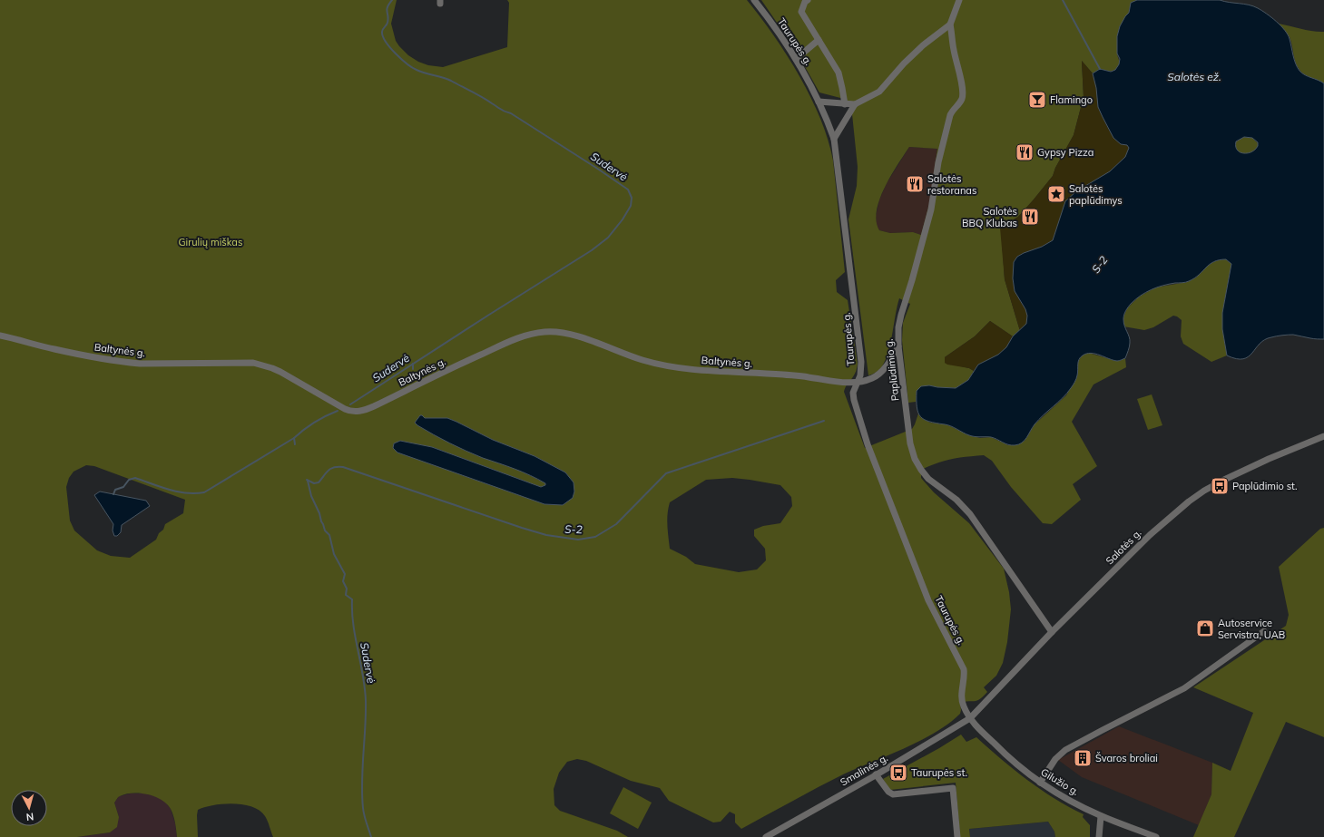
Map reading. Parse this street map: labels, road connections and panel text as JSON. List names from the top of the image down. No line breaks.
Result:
{"streets":{"street":["Taurupės g.","Baltynės g.","Paplūdimio g.","Salotės g.","Smalinės g.","Gilužio g."]},"crossings":[["Taurupės g.","Baltynės g."],["Taurupės g.","Salotės g."],["Taurupės g.","Smalinės g."],["Taurupės g.","Gilužio g."],["Paplūdimio g.","Salotės g."],["Salotės g.","Smalinės g."],["Salotės g.","Gilužio g."],["Smalinės g.","Gilužio g."]],"water":["Salotės ež.","Sudervė","S-2"],"parks":["Girulių miškas"],"places":{"bar":["Flamingo"],"restaurant":["Gypsy Pizza","Salotės restoranas","Salotės BBQ Klubas"],"place":["Salotės paplūdimys"],"bus stop":["Paplūdimio st.","Taurupės st."],"shop":["Autoservice Servistra, UAB"],"building":["Švaros broliai"]},"north":"bottom"}
